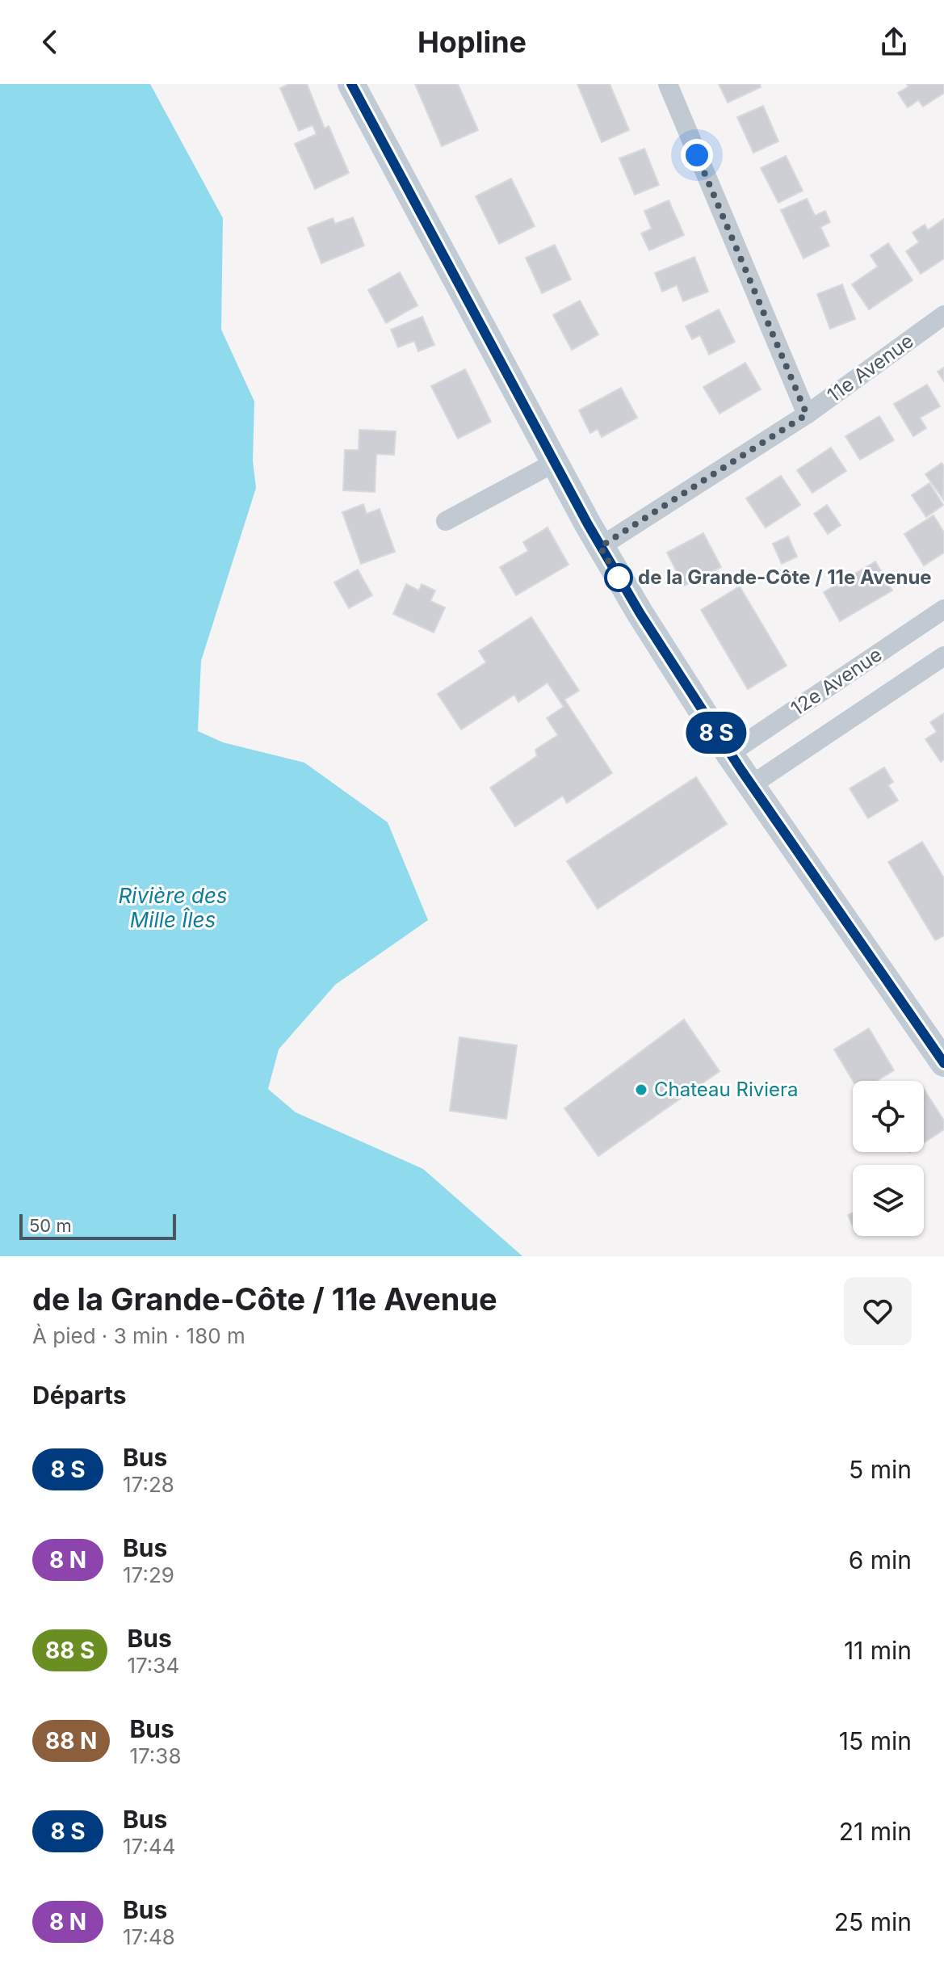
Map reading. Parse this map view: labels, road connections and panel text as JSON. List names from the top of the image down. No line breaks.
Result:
{"streets":{"street":["11e Avenue","12e Avenue"]},"water":["Rivière des Mille Îles"],"places":["de la Grande-Côte / 11e Avenue","Chateau Riviera"],"scale_bar":"50 m","page":{"header":"Hopline","on_map":"8 S","scale":"50 m","heading":[["de la Grande-Côte / 11e Avenue","À pied · 3 min · 180 m"],"Départs"],"list":[{"mark":"8 S","name":"Bus","note":"17:28","value":"5 min"},{"mark":"8 N","name":"Bus","note":"17:29","value":"6 min"},{"mark":"88 S","name":"Bus","note":"17:34","value":"11 min"},{"mark":"88 N","name":"Bus","note":"17:38","value":"15 min"},{"mark":"8 S","name":"Bus","note":"17:44","value":"21 min"},{"mark":"8 N","name":"Bus","note":"17:48","value":"25 min"}]}}
